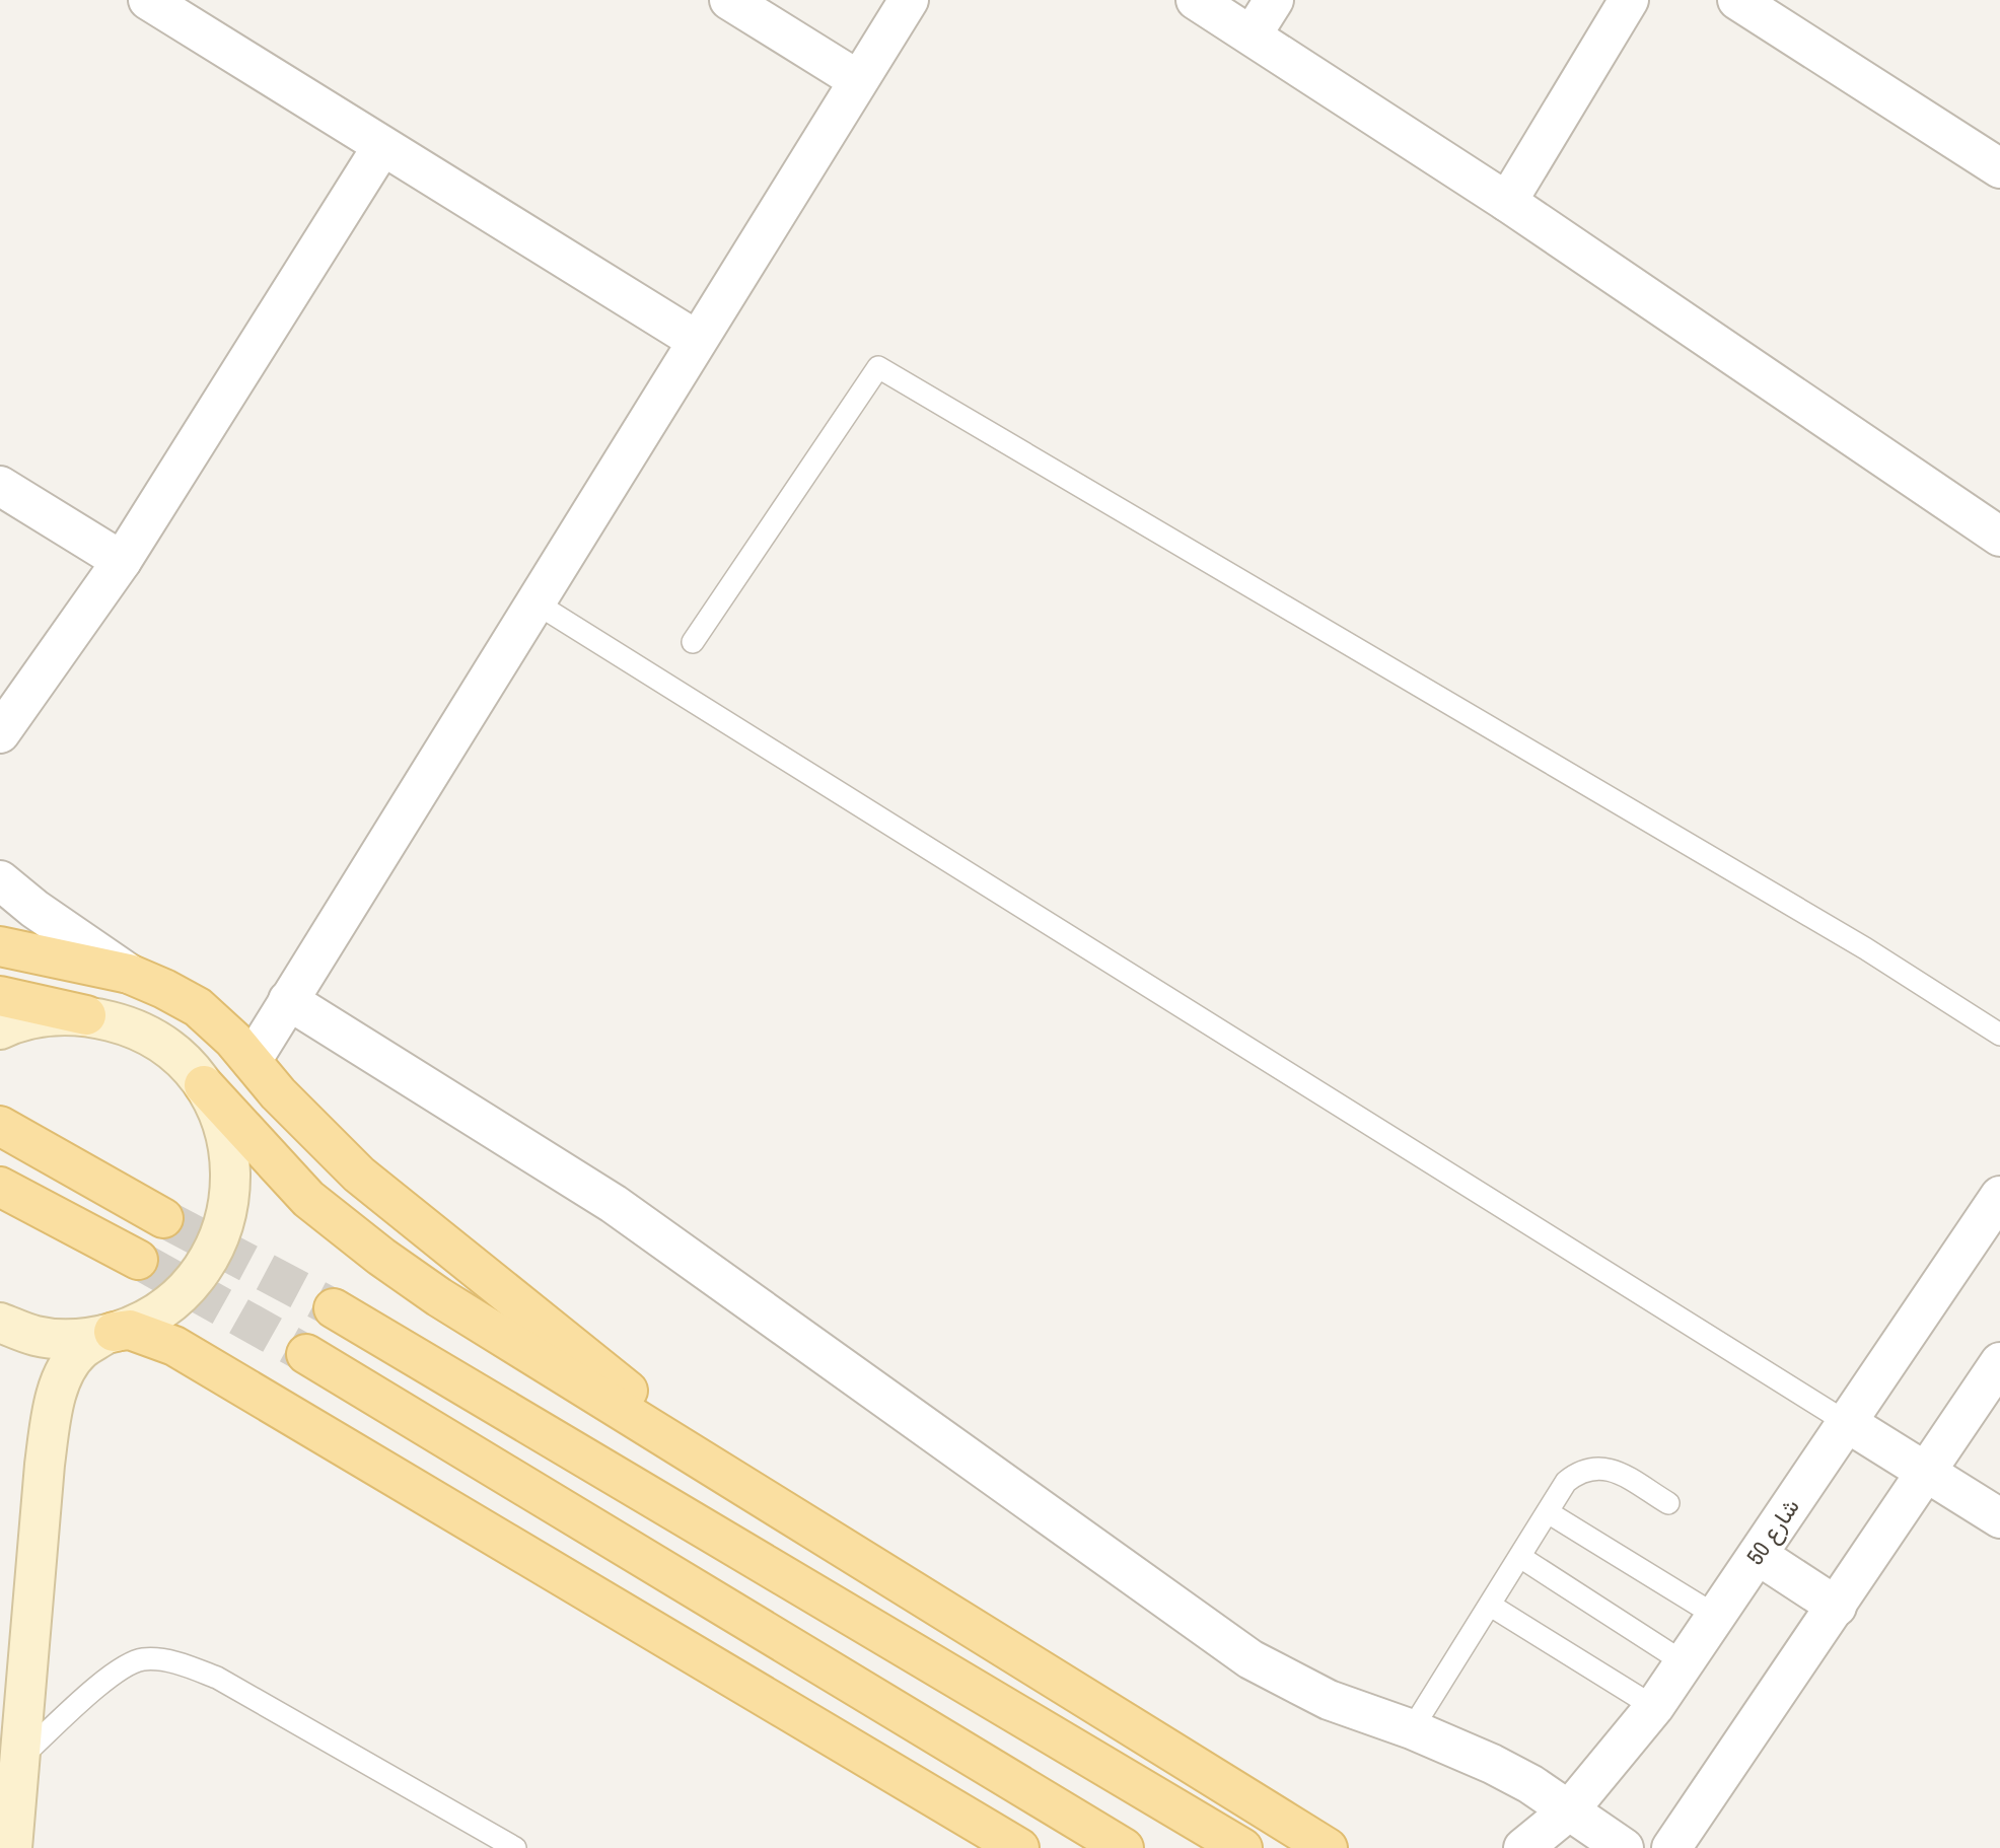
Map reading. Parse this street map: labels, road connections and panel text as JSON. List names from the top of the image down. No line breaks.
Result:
{"streets":{"street":["شارع 50"]}}
